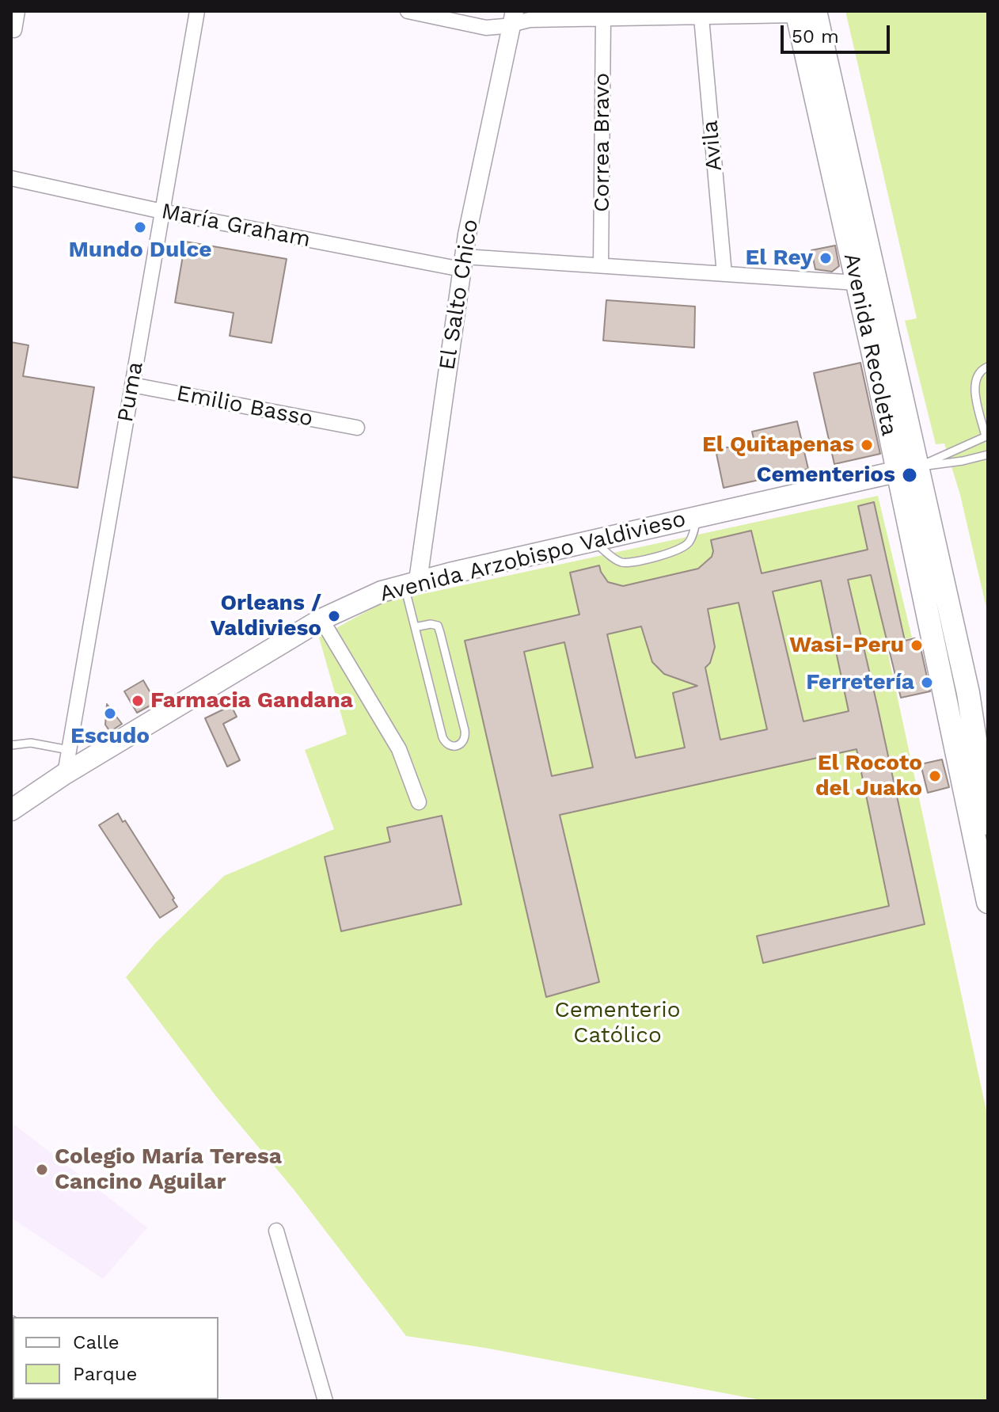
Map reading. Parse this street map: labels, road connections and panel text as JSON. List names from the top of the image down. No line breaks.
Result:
{"streets":{"main road":["Avenida Recoleta","Avenida Arzobispo Valdivieso"],"street":["Correa Bravo","Avila","María Graham","El Salto Chico","Puma","Emilio Basso"]},"crossings":[["Correa Bravo","María Graham"],["Avila","María Graham"],["María Graham","El Salto Chico"],["María Graham","Avenida Recoleta"],["María Graham","Puma"],["El Salto Chico","Avenida Arzobispo Valdivieso"],["Avenida Recoleta","Avenida Arzobispo Valdivieso"],["Puma","Emilio Basso"],["Puma","Avenida Arzobispo Valdivieso"]],"parks":["Cementerio Católico"],"places":["Mundo Dulce","El Rey","El Quitapenas","Cementerios","Orleans / Valdivieso","Wasi-Peru","Ferretería","Farmacia Gandana","Escudo","El Rocoto del Juako","Colegio María Teresa Cancino Aguilar"],"legend":["Calle","Parque"],"scale_bar":"50 m"}
